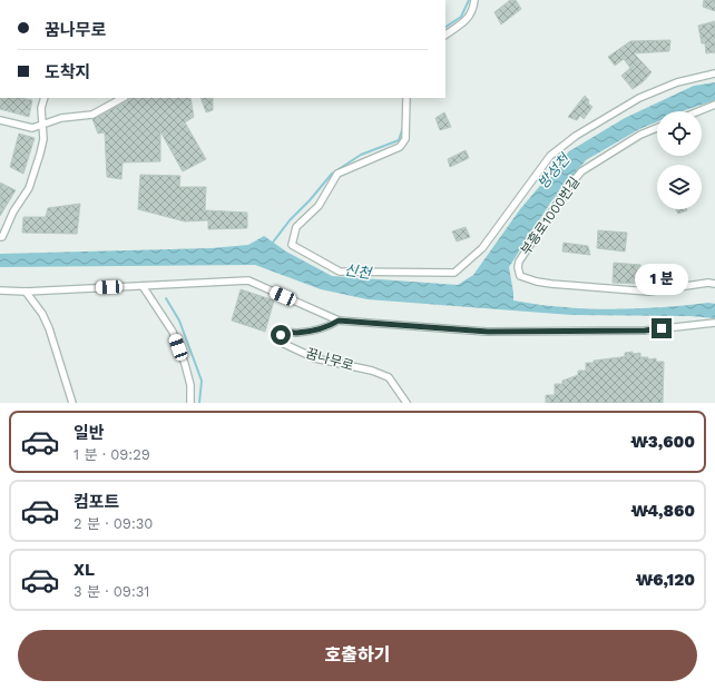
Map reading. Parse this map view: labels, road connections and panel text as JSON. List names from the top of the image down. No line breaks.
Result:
{"streets":{"street":["부흥로1000번길","꿈나무로"]},"water":["방성천","신천"],"page":{"banner":["꿈나무로","도착지"],"bubble":"1 분","list":[{"name":"일반","note":"1 분 · 09:29","value":"₩3,600"},{"name":"컴포트","note":"2 분 · 09:30","value":"₩4,860"},{"name":"XL","note":"3 분 · 09:31","value":"₩6,120"}],"buttons":"호출하기"}}
